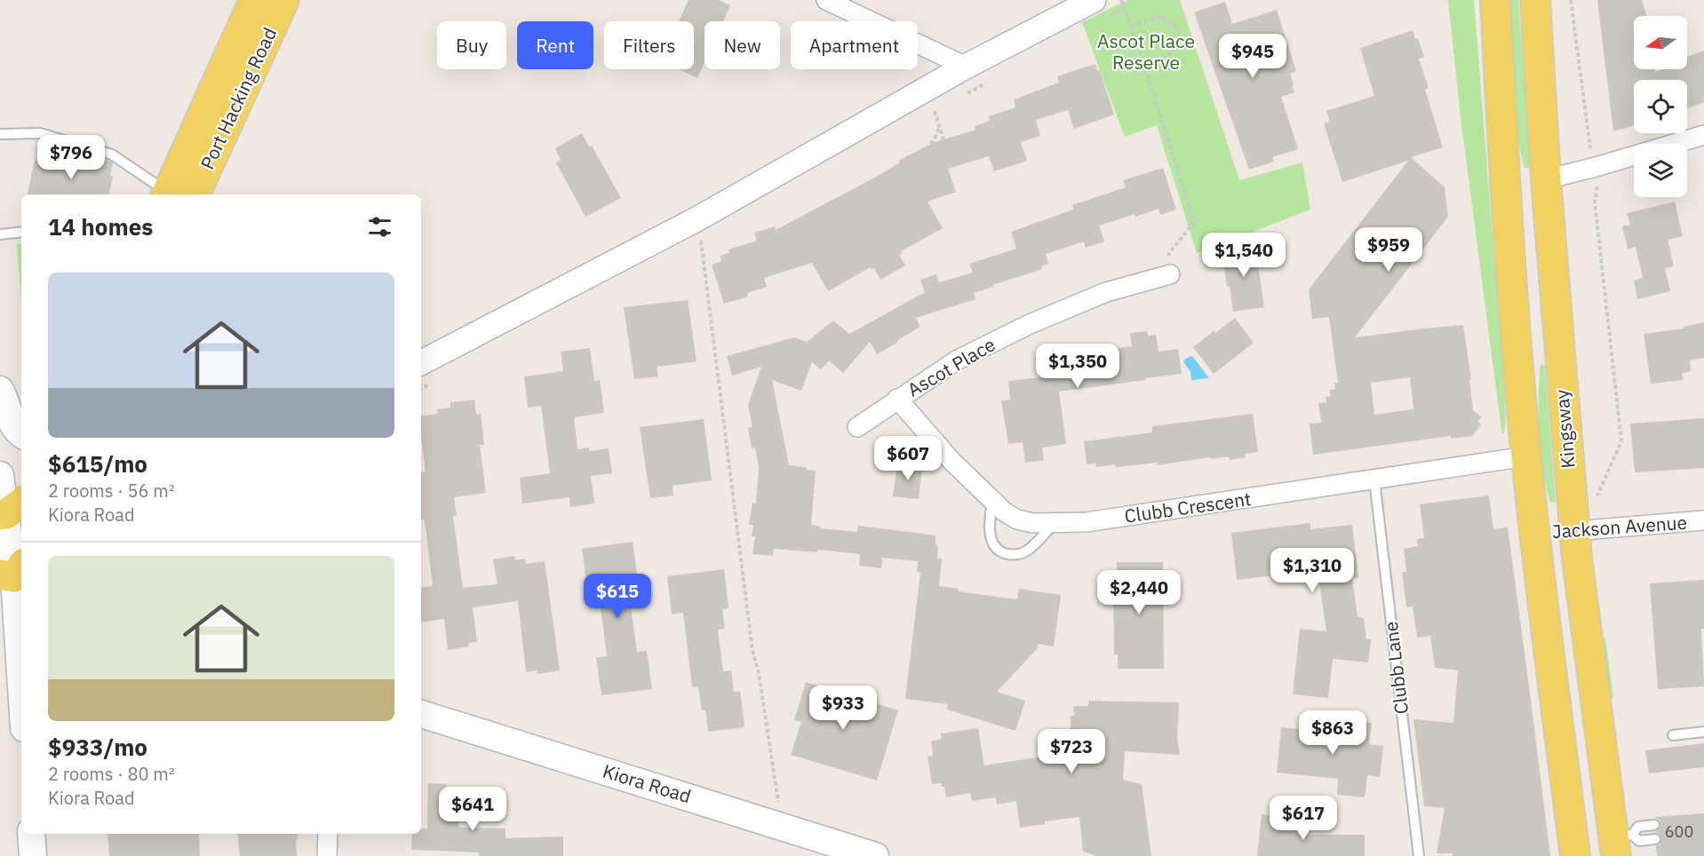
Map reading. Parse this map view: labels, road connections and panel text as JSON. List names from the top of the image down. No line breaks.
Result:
{"streets":{"main road":["Port Hacking Road","Kingsway","Jackson Avenue","Kiora Road"],"street":["Ascot Place","Clubb Crescent"],"lane":["Clubb Lane"]},"crossings":[["Ascot Place","Clubb Crescent"],["Kingsway","Jackson Avenue"],["Clubb Crescent","Clubb Lane"]],"parks":["Ascot Place Reserve"],"house_numbers":["600"],"north":"left","page":{"chip":["Buy","Rent","Filters","New","Apartment"],"price":["$945","$796","$959","$1,540","$1,350","$607","$1,310","$2,440","$615","$933","$863","$723","$641","$617"],"heading":"14 homes","list":[{"name":"$615/mo","note":"2 rooms · 56 m² · Kiora Road"},{"name":"$933/mo","note":"2 rooms · 80 m² · Kiora Road"}]}}
